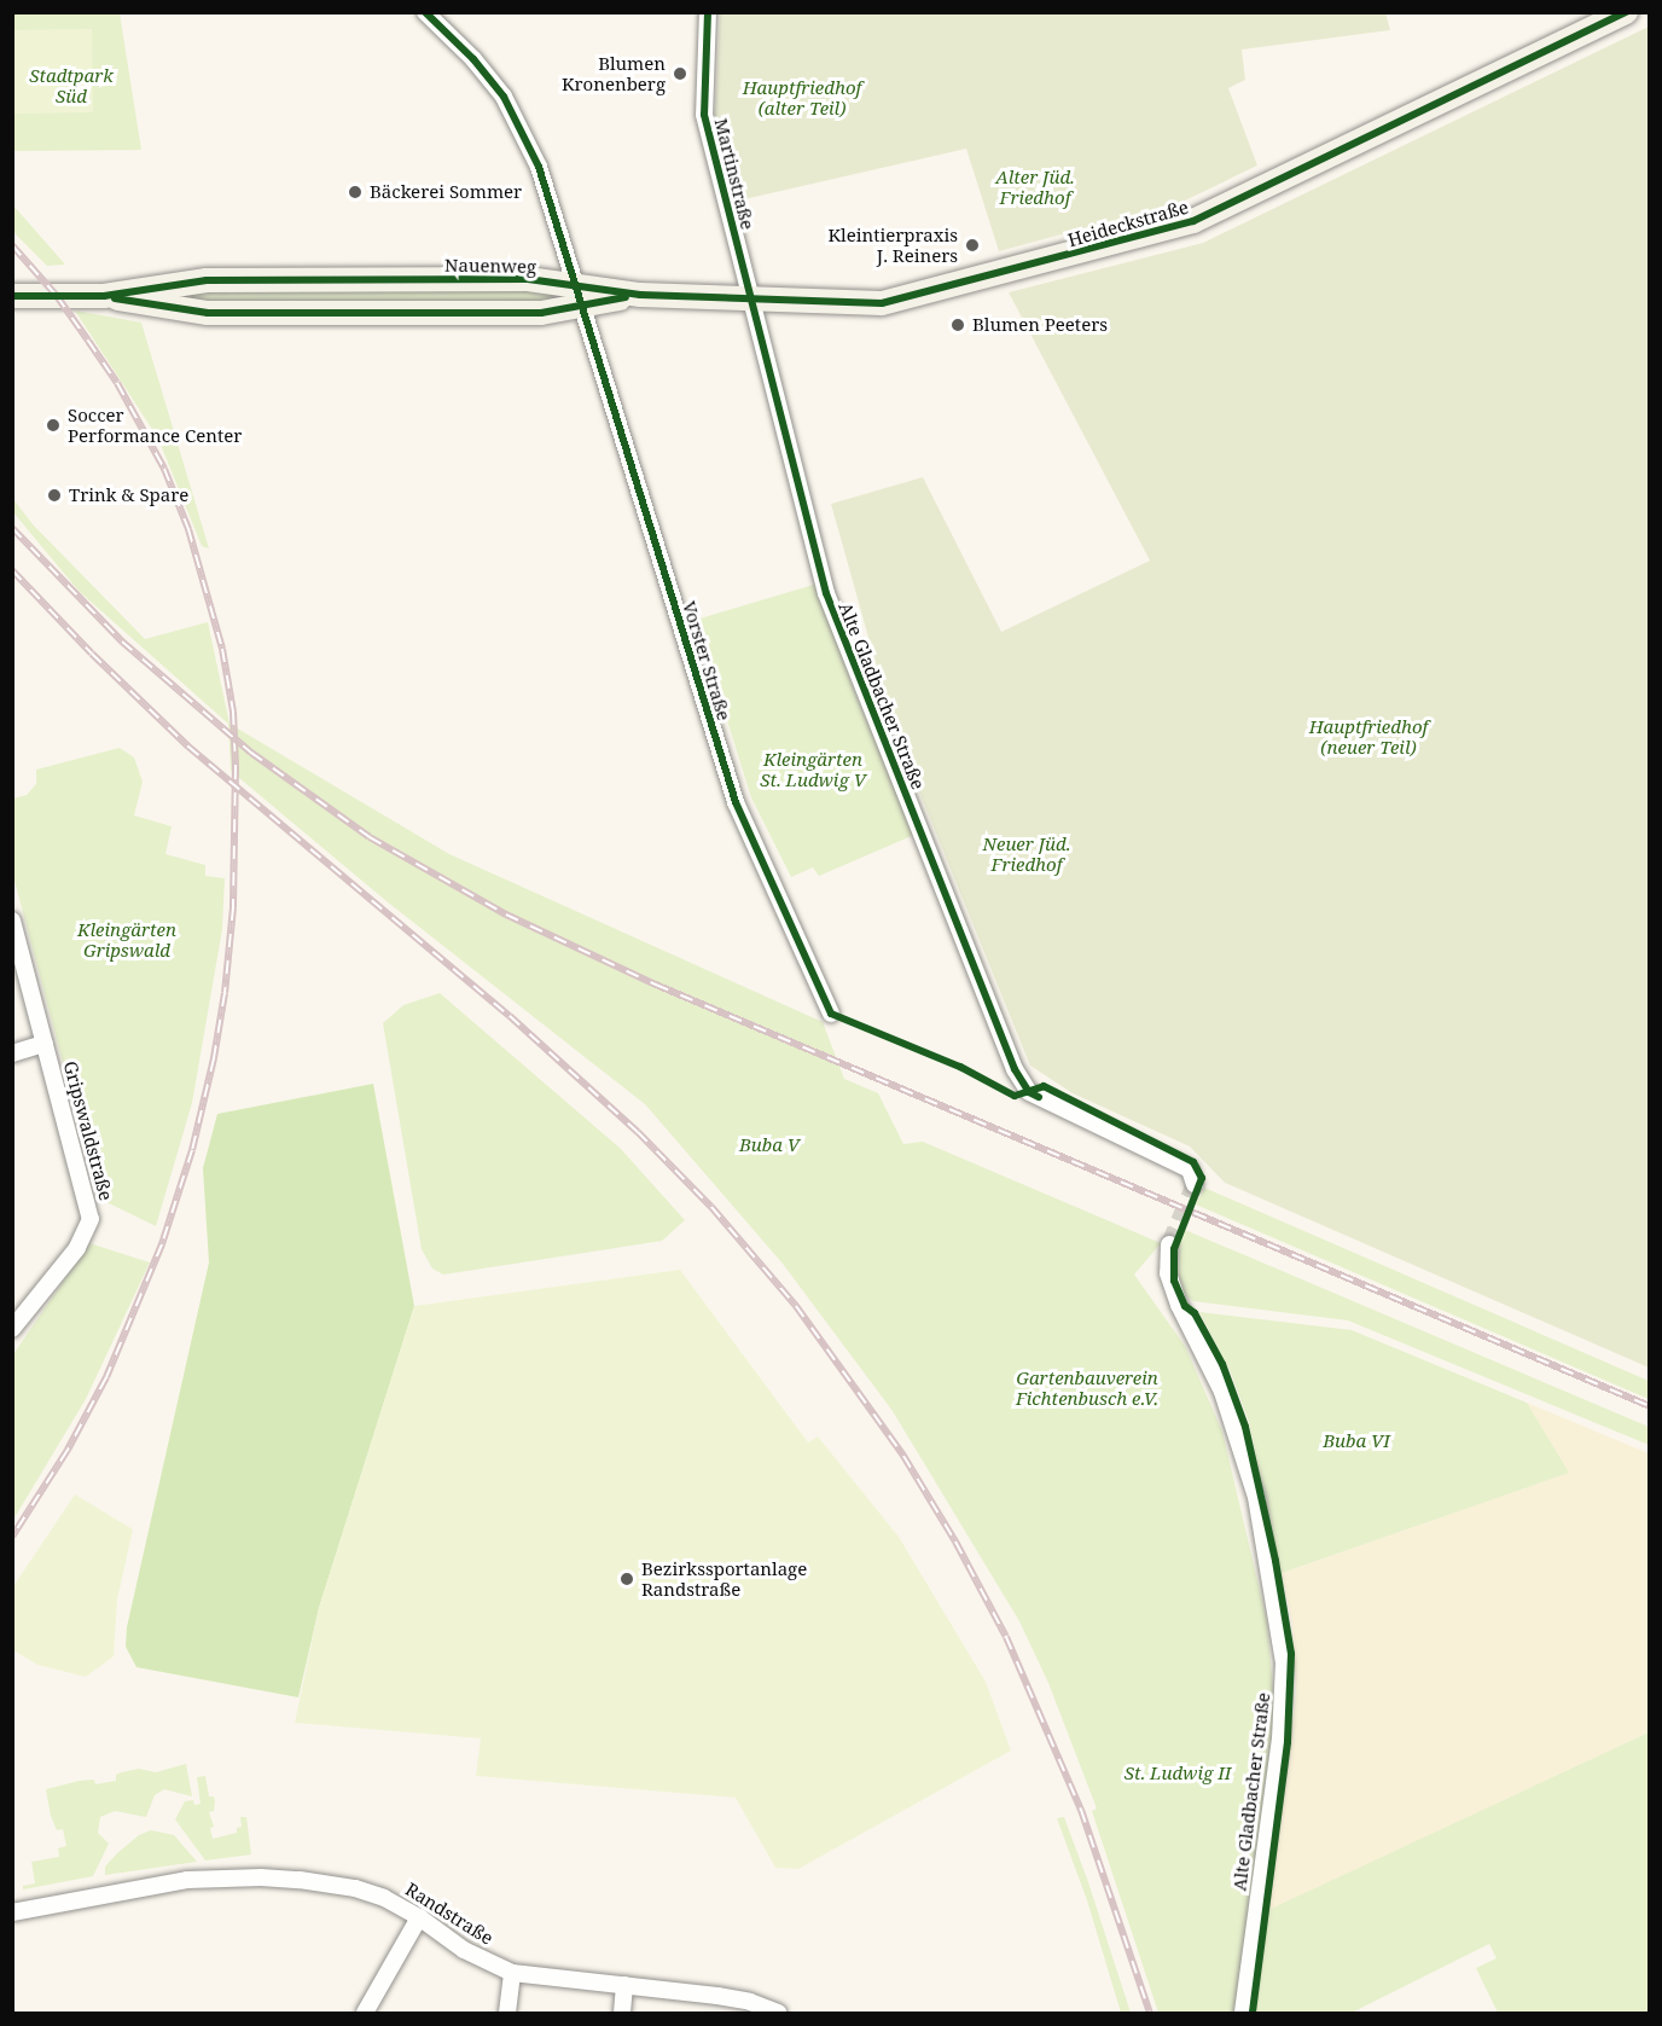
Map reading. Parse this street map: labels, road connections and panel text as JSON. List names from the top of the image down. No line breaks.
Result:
{"streets":{"street":["Martinstraße","Heideckstraße","Nauenweg","Vorster Straße","Alte Gladbacher Straße","Gripswaldstraße","Randstraße"]},"crossings":[["Martinstraße","Heideckstraße"],["Martinstraße","Alte Gladbacher Straße"],["Heideckstraße","Nauenweg"],["Heideckstraße","Alte Gladbacher Straße"],["Nauenweg","Vorster Straße"]],"parks":["Stadtpark Süd","Hauptfriedhof (alter Teil)","Alter Jüd. Friedhof","Hauptfriedhof (neuer Teil)","Kleingärten St. Ludwig V","Neuer Jüd. Friedhof","Kleingärten Gripswald","Buba V","Gartenbauverein Fichtenbusch e.V.","Buba VI","St. Ludwig II"],"places":["Blumen Kronenberg","Bäckerei Sommer","Kleintierpraxis J. Reiners","Blumen Peeters","Soccer Performance Center","Trink & Spare","Bezirkssportanlage Randstraße"]}
